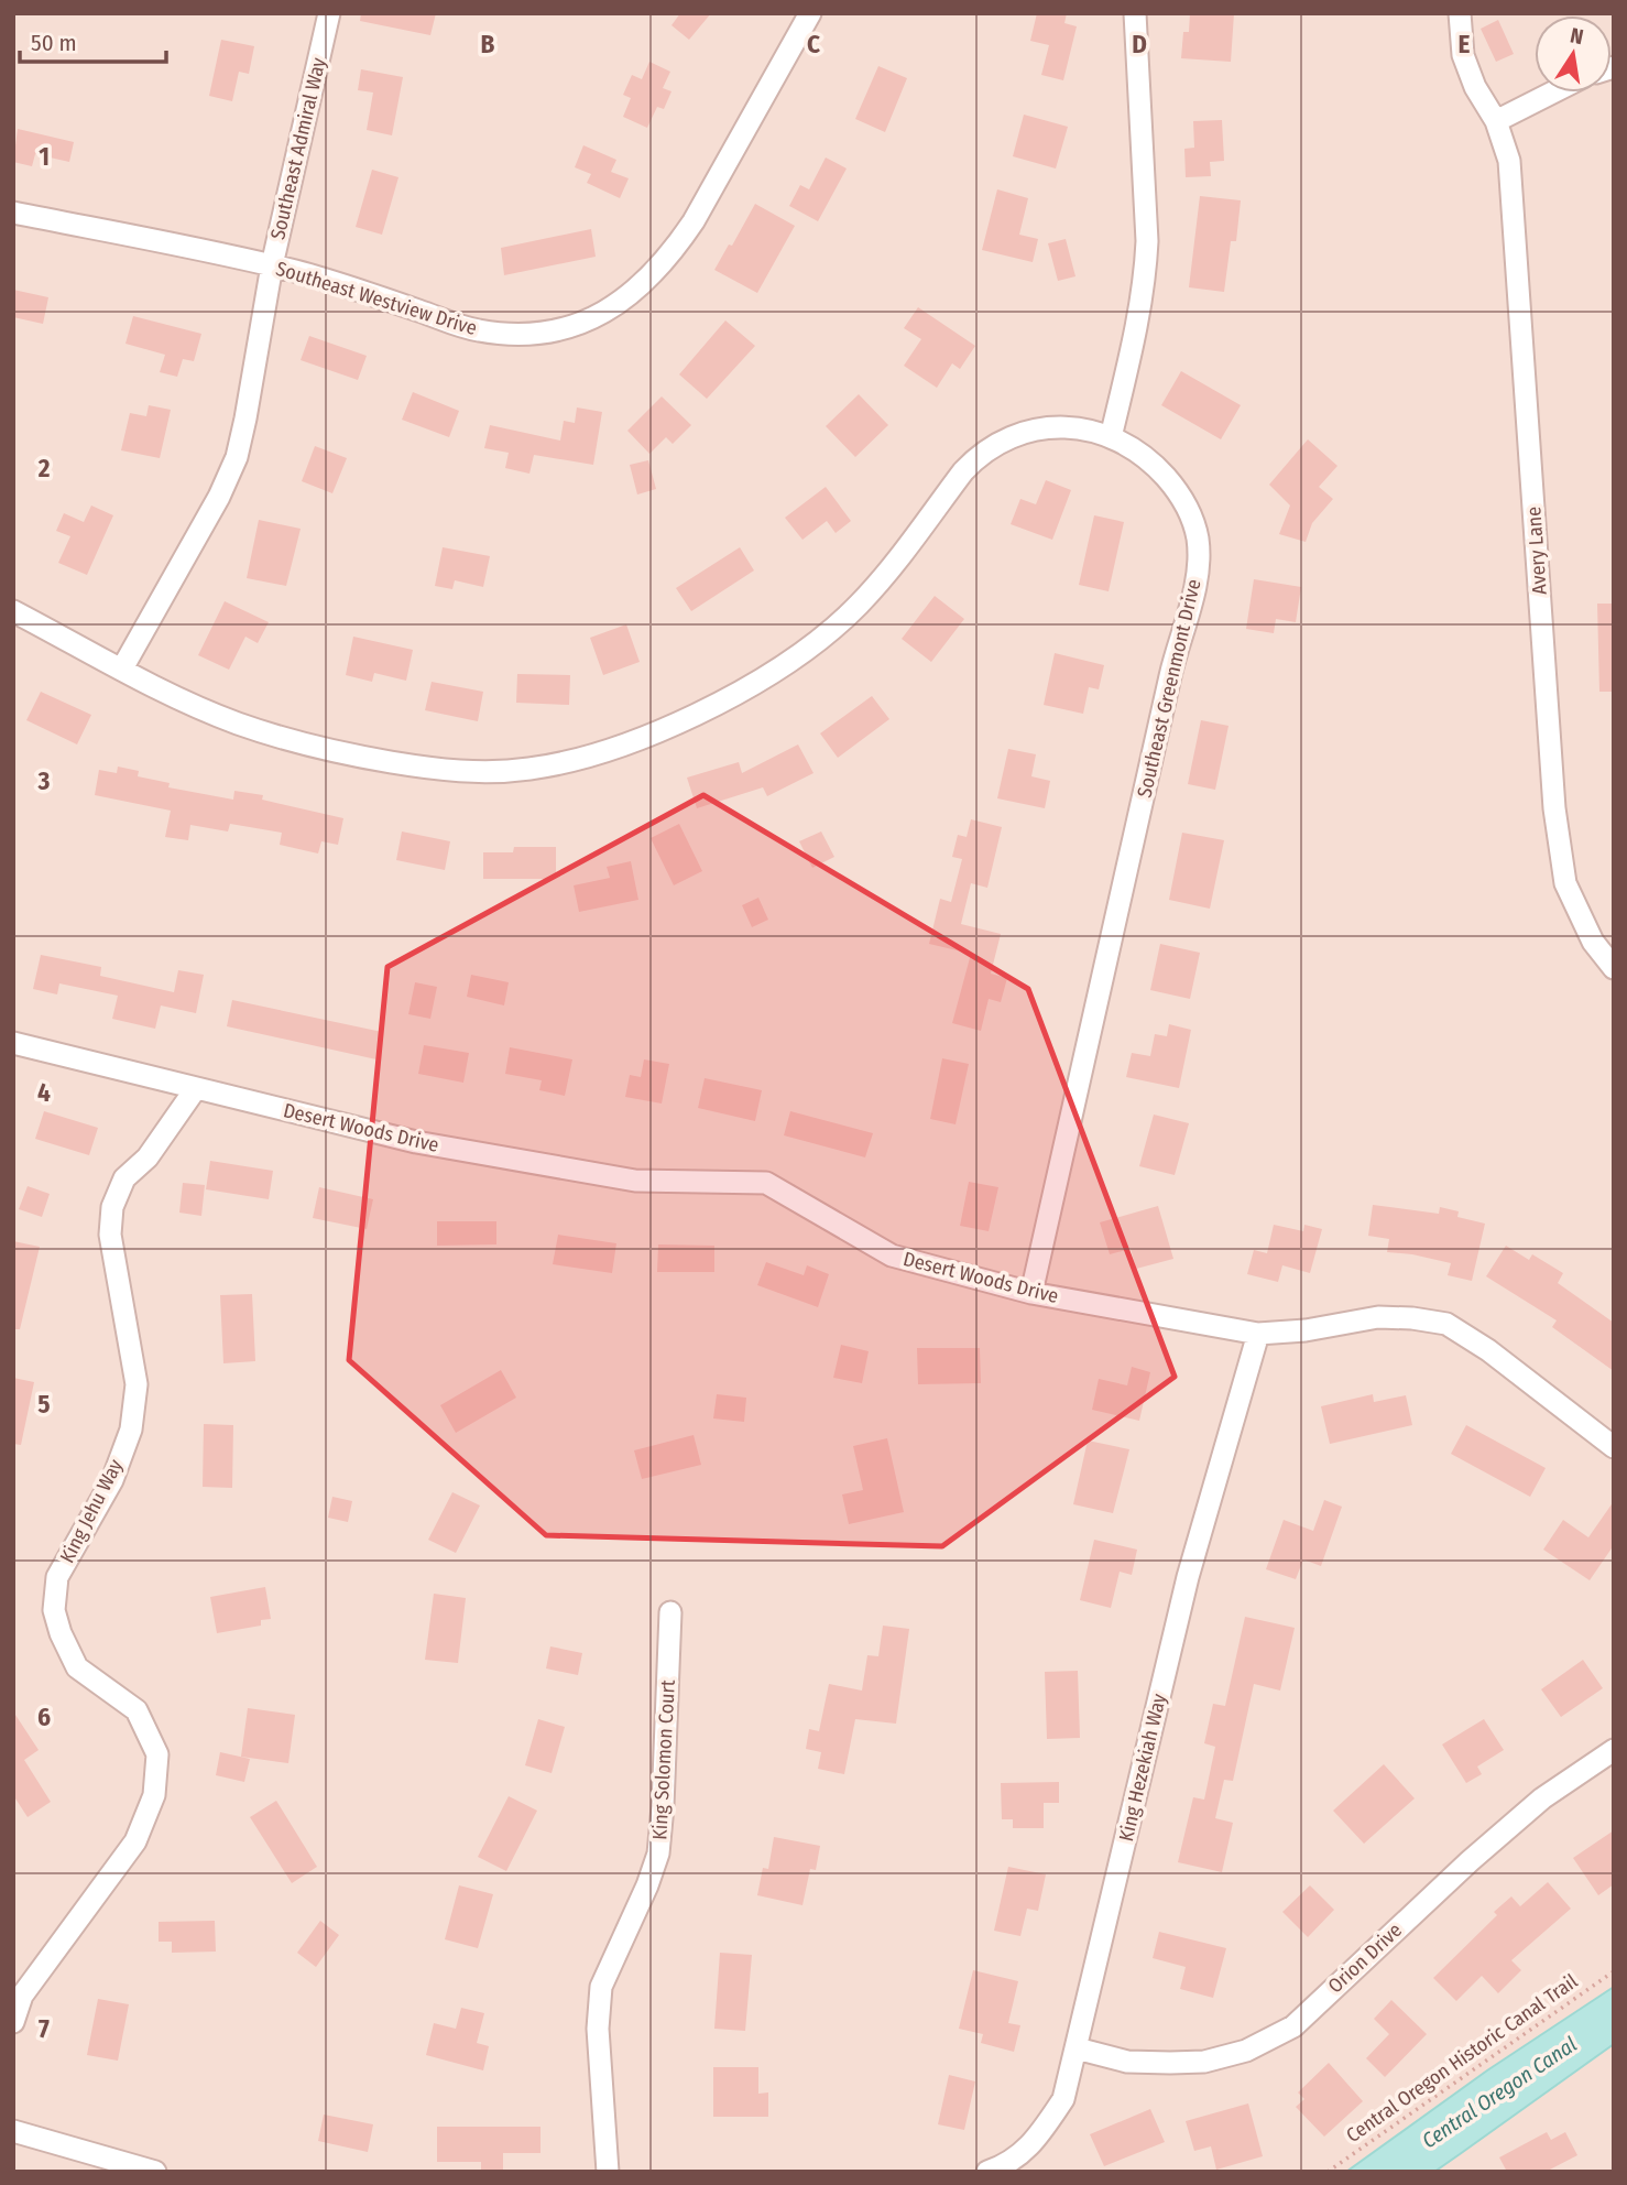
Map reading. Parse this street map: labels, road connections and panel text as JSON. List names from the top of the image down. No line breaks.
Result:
{"streets":{"street":["Southeast Admiral Way","Southeast Westview Drive","Avery Lane","Southeast Greenmont Drive","Desert Woods Drive","King Jehu Way","King Solomon Court","King Hezekiah Way","Orion Drive"],"path":["Central Oregon Historic Canal Trail"]},"crossings":[["Southeast Admiral Way","Southeast Westview Drive"],["Southeast Admiral Way","Southeast Greenmont Drive"],["Southeast Greenmont Drive","Desert Woods Drive"],["Desert Woods Drive","King Jehu Way"],["Desert Woods Drive","King Hezekiah Way"],["King Hezekiah Way","Orion Drive"]],"water":["Central Oregon Canal"],"scale_bar":"50 m","north":"top","grid":{"columns":["B","C","D","E"],"rows":["1","2","3","4","5","6","7"]}}
